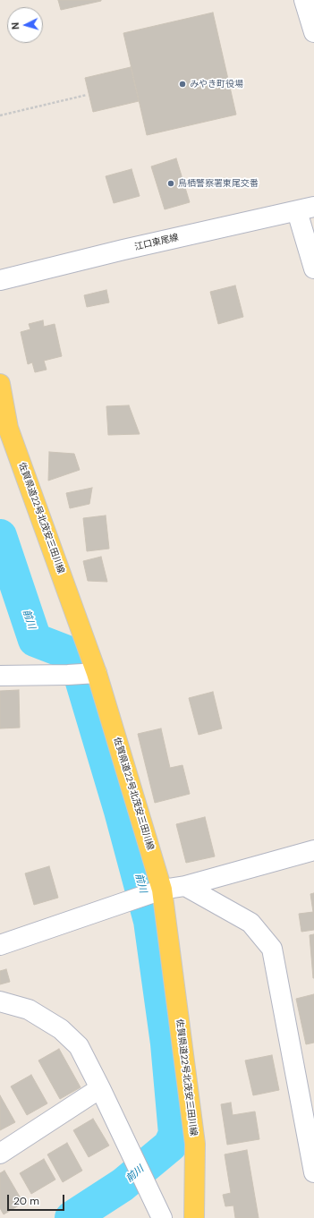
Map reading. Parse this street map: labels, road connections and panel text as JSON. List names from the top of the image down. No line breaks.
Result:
{"streets":{"main road":["佐賀県道22号北茂安三田川線"],"street":["江口東尾線"]},"water":["前川"],"places":["みやき町役場","鳥栖警察署東尾交番"],"scale_bar":"20 m","north":"left"}
